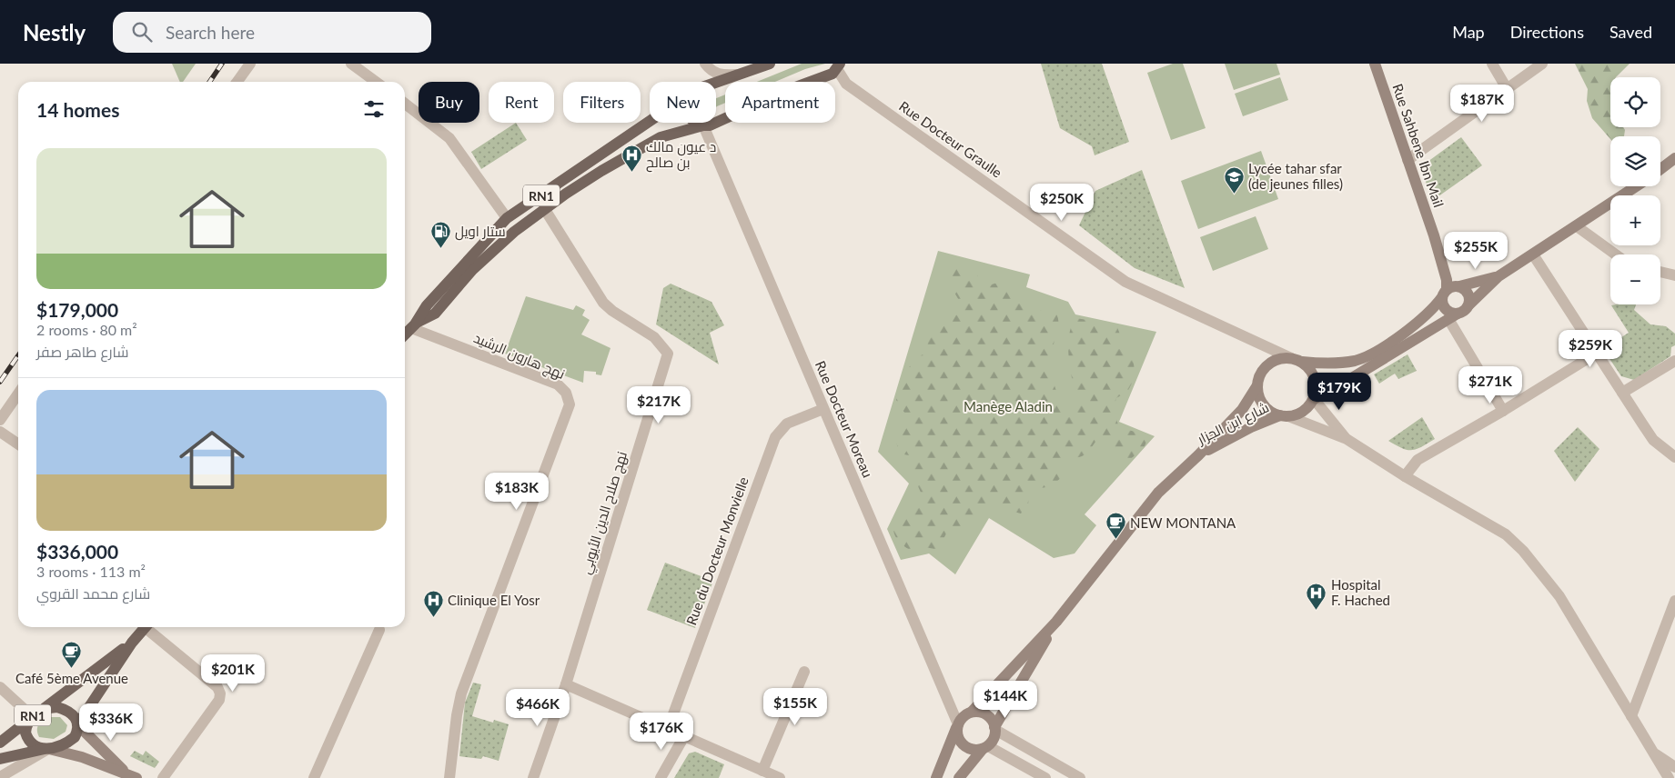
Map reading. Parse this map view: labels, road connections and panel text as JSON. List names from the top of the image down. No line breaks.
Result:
{"streets":{"main road":["Rue Sahbene Ibn Mail","RN1","شارع ابن الجزار"],"street":["Rue Docteur Graulle","نهج هارون الرشيد","Rue Docteur Moreau","نهج صلاح الدين الأيوبي","Rue du Docteur Monvielle"]},"crossings":[["Rue Docteur Graulle","RN1"],["Rue Docteur Graulle","شارع ابن الجزار"],["RN1","نهج هارون الرشيد"],["RN1","Rue Docteur Moreau"],["RN1","نهج صلاح الدين الأيوبي"],["Rue Docteur Moreau","شارع ابن الجزار"],["Rue Docteur Moreau","Rue du Docteur Monvielle"]],"parks":["Manège Aladin"],"places":{"hospital":["د عيون مالك بن صالح","Hospital F. Hached","Clinique El Yosr"],"school or university":["Lycée tahar sfar (de jeunes filles)"],"fuel station":["ستار اويل"],"cafe":["NEW MONTANA","Café 5ème Avenue"]},"page":{"header":"Nestly","search":"Search here","nav":["Map","Directions","Saved"],"map_buttons":["+","−"],"chip":["Buy","Rent","Filters","New","Apartment"],"heading":"14 homes","price":["$187K","$250K","$255K","$259K","$271K","$179K","$217K","$183K","$201K","$144K","$155K","$466K","$336K","$176K"],"list":[{"name":"$179,000","note":"2 rooms · 80 m² · شارع طاهر صفر"},{"name":"$336,000","note":"3 rooms · 113 m² · شارع محمد القروي"}]}}
